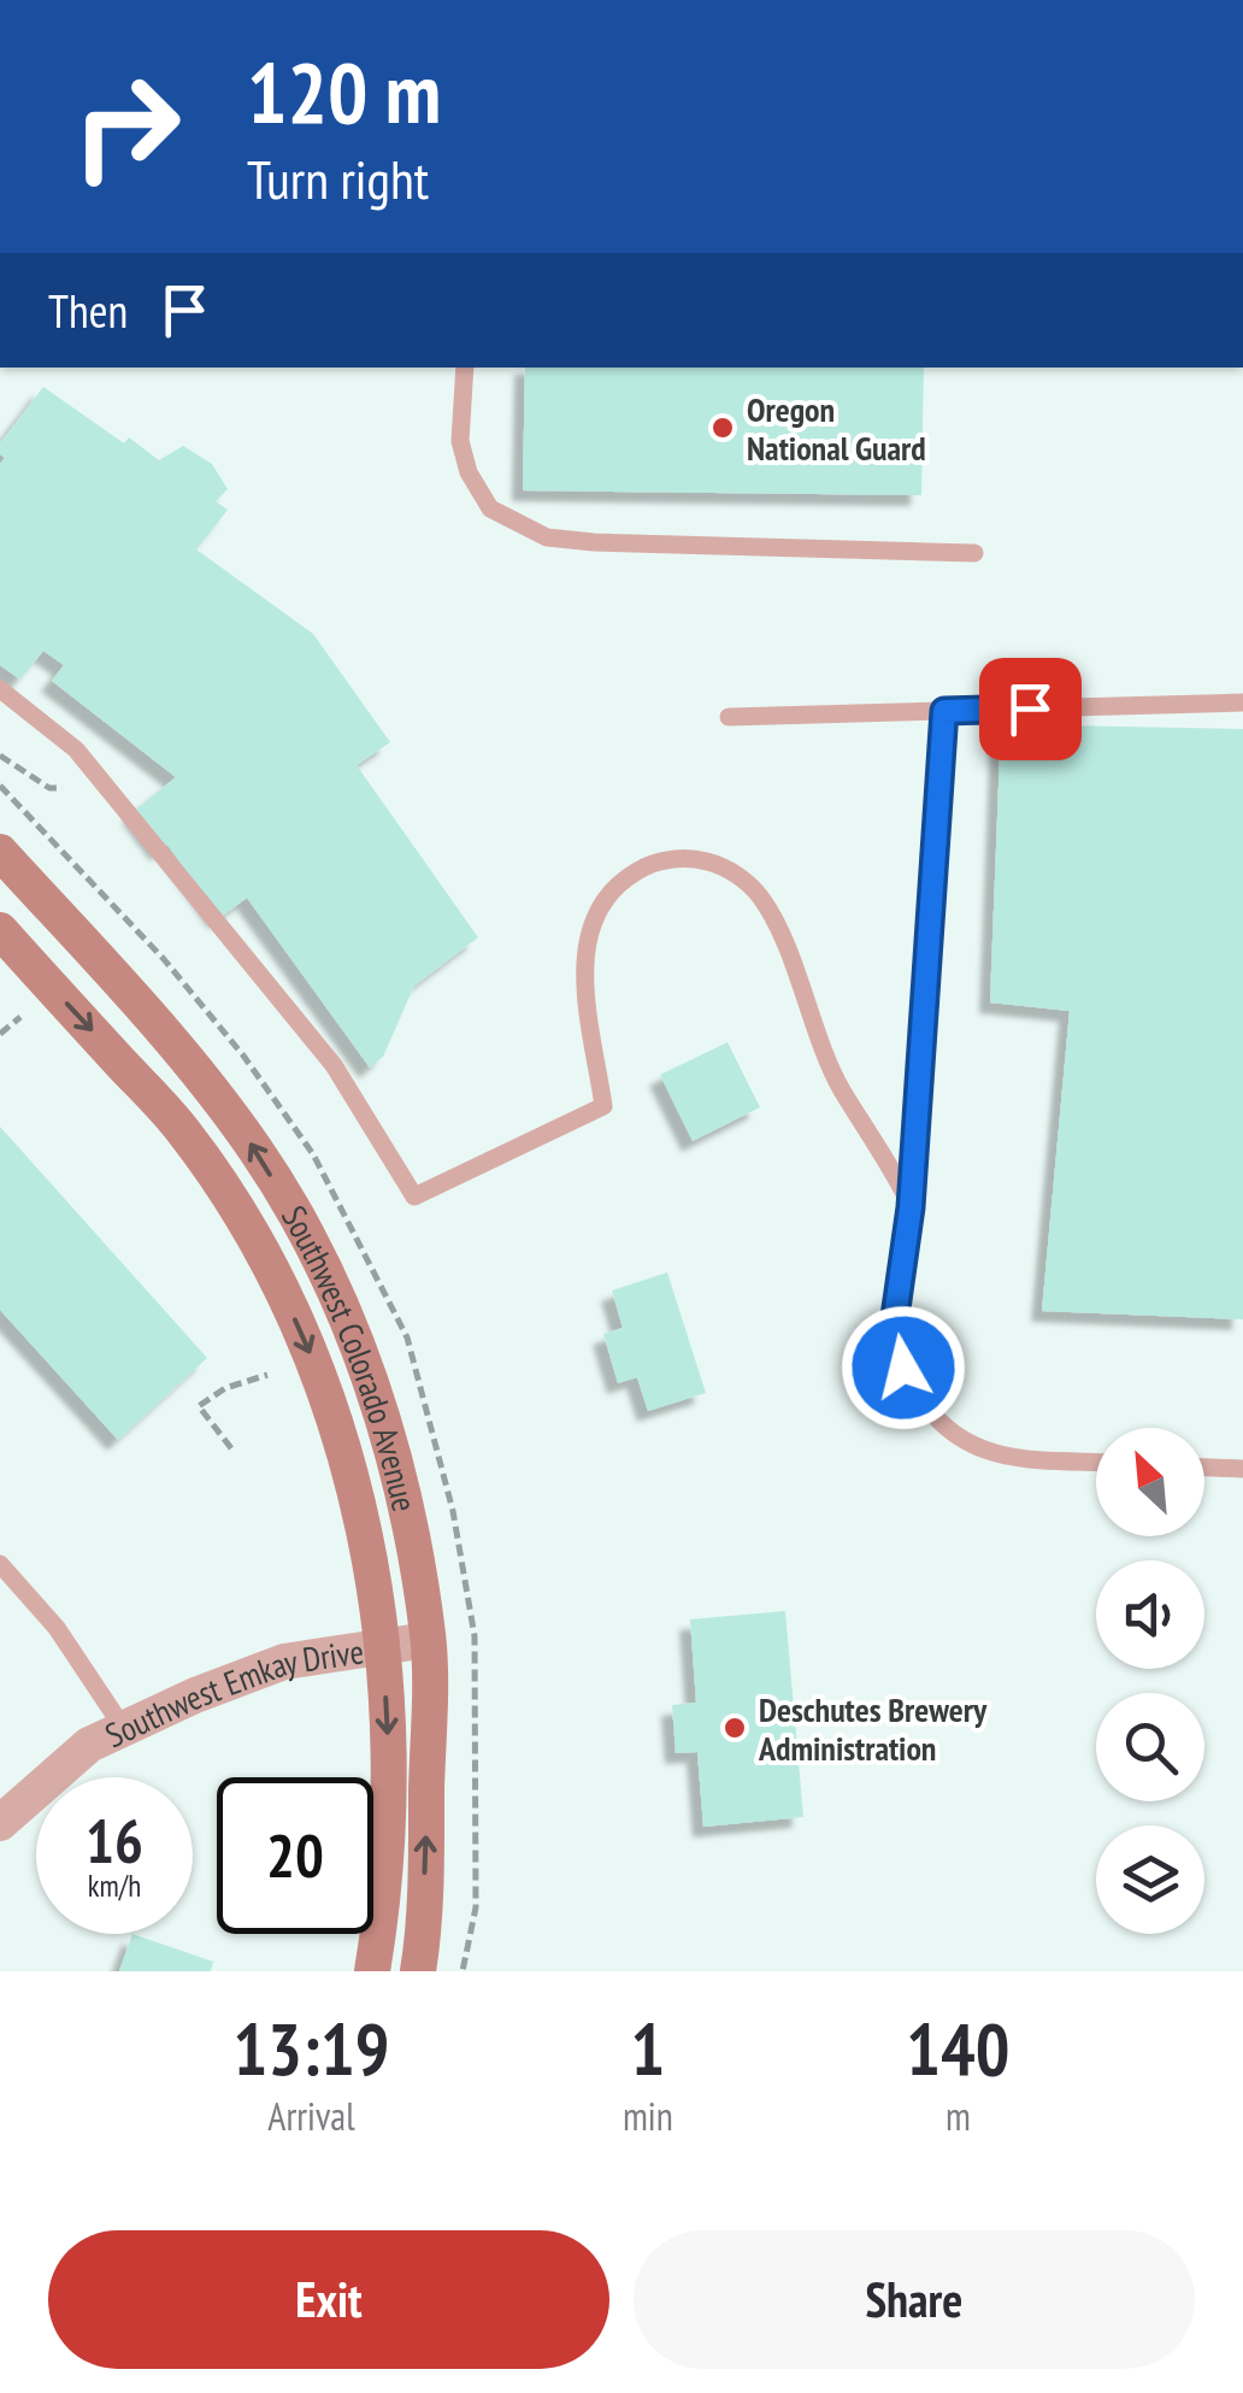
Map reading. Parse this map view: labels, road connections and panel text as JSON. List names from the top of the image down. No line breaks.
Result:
{"streets":{"main road":["Southwest Colorado Avenue"],"street":["Southwest Emkay Drive"]},"crossings":[["Southwest Colorado Avenue","Southwest Emkay Drive"]],"places":["Oregon National Guard","Deschutes Brewery Administration"],"north":"top left","page":{"turn":["120 m","Turn right"],"then":"Then","speed":"16 km/h","limit":"20","eta":["13:19","Arrival","1","min","140","m"],"buttons":["Exit","Share"]}}
